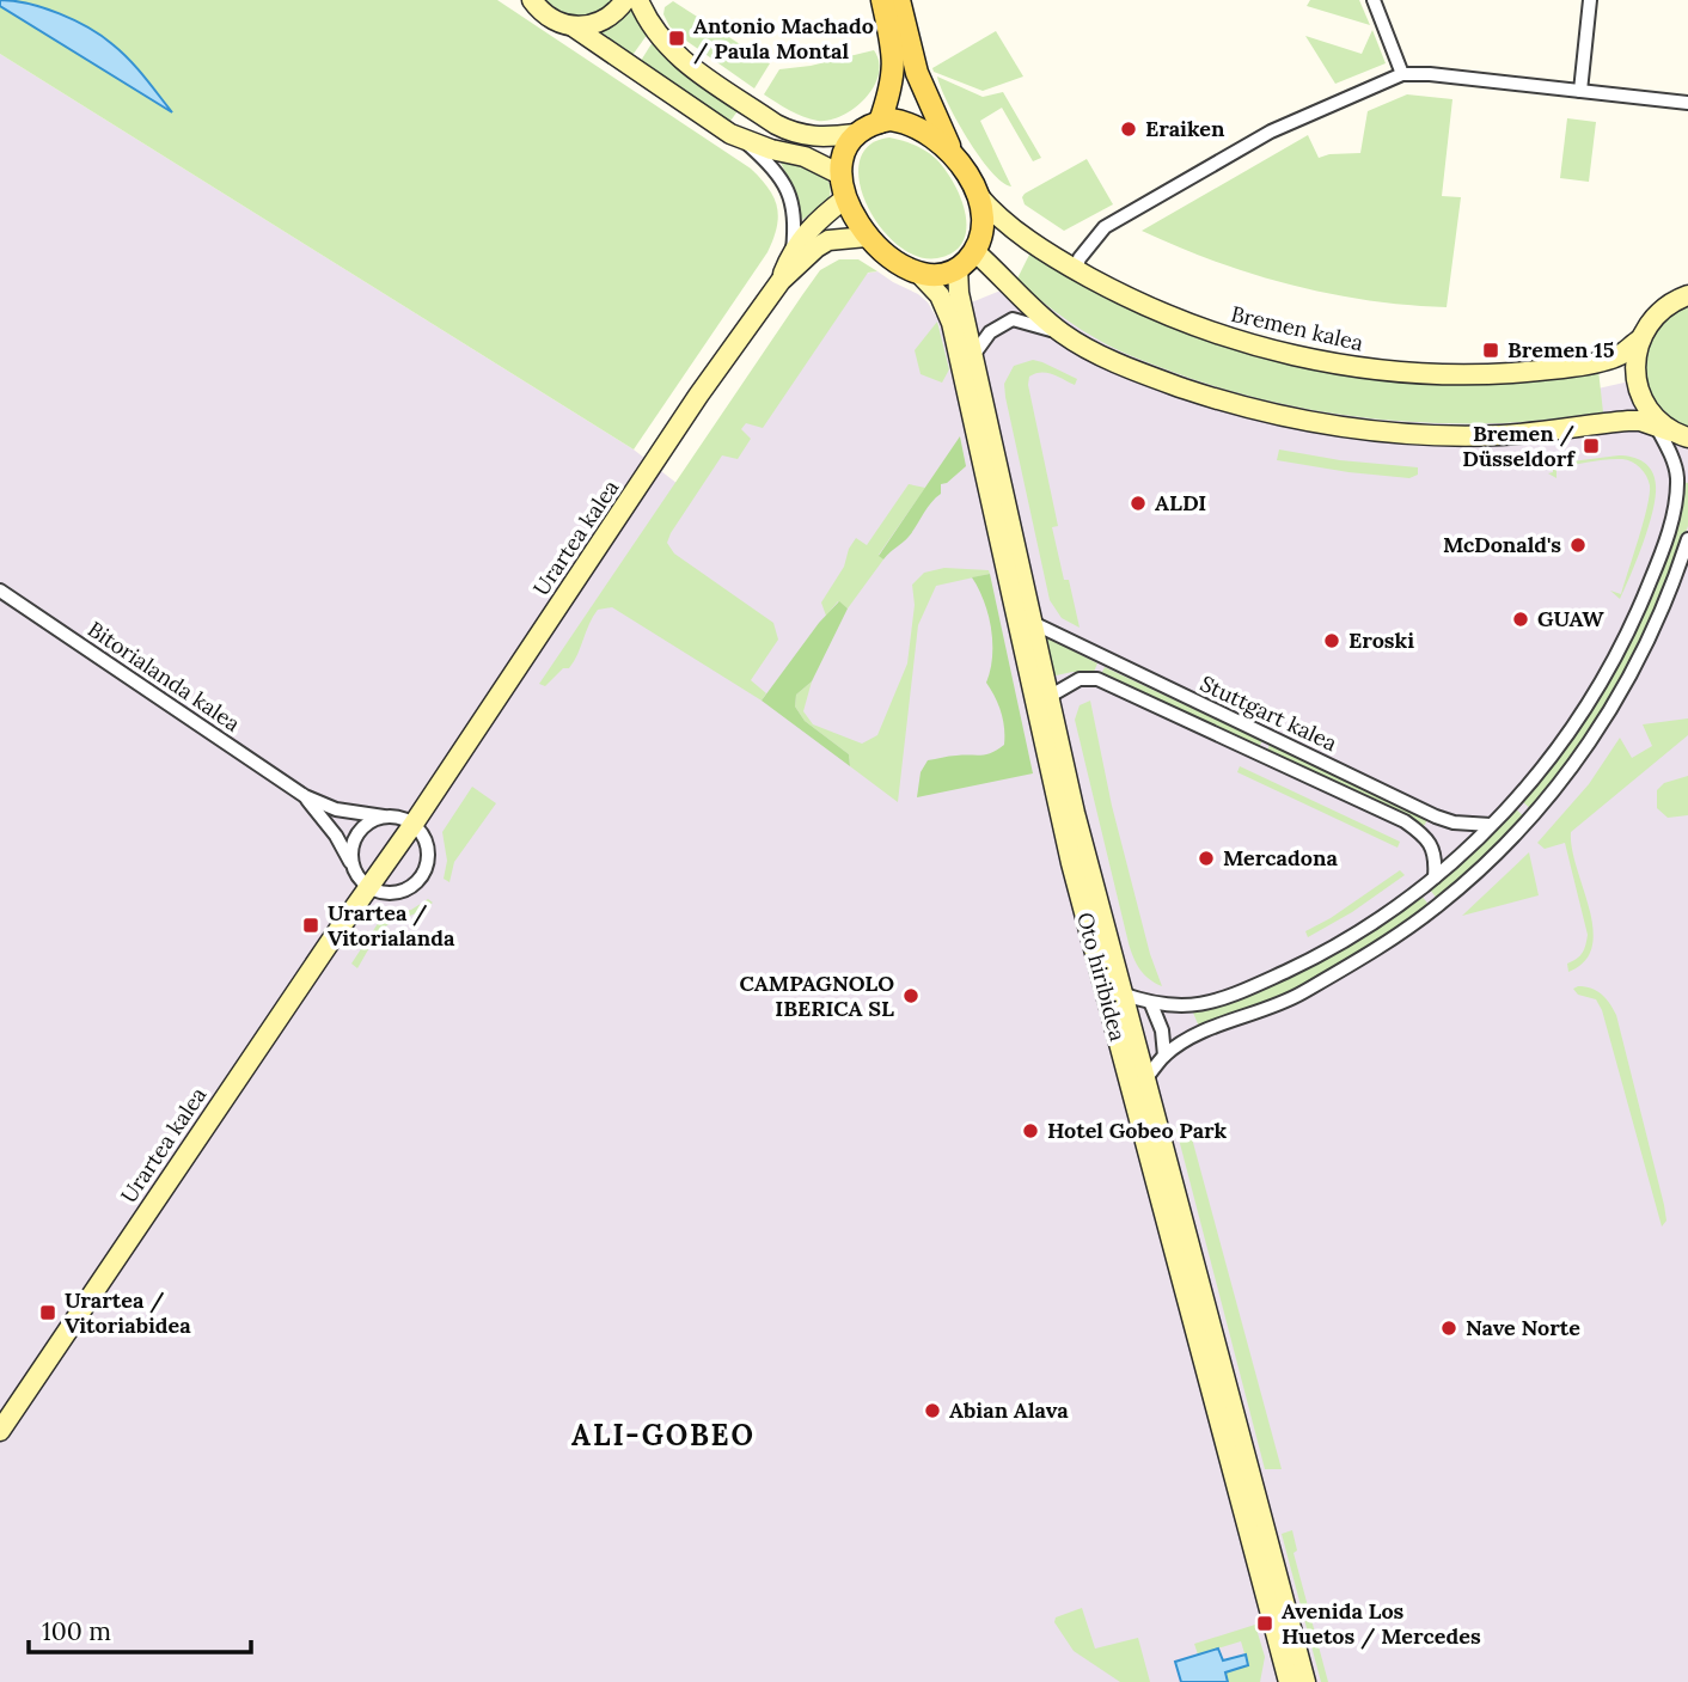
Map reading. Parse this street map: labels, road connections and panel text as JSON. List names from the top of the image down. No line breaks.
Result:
{"streets":{"street":["Bremen kalea","Urartea kalea","Bitorialanda kalea","Stuttgart kalea","Oto hiribidea"]},"crossings":[["Bremen kalea","Urartea kalea"],["Bremen kalea","Oto hiribidea"],["Urartea kalea","Oto hiribidea"],["Stuttgart kalea","Oto hiribidea"]],"districts":["ALI-GOBEO"],"places":{"transit":["Antonio Machado / Paula Montal","Bremen 15","Bremen / Düsseldorf","Urartea / Vitorialanda","Urartea / Vitoriabidea","Avenida Los Huetos / Mercedes"],"other":["Eraiken","ALDI","McDonald's","GUAW","Eroski","Mercadona","CAMPAGNOLO IBERICA SL","Hotel Gobeo Park","Nave Norte","Abian Alava"]},"scale_bar":"100 m"}
